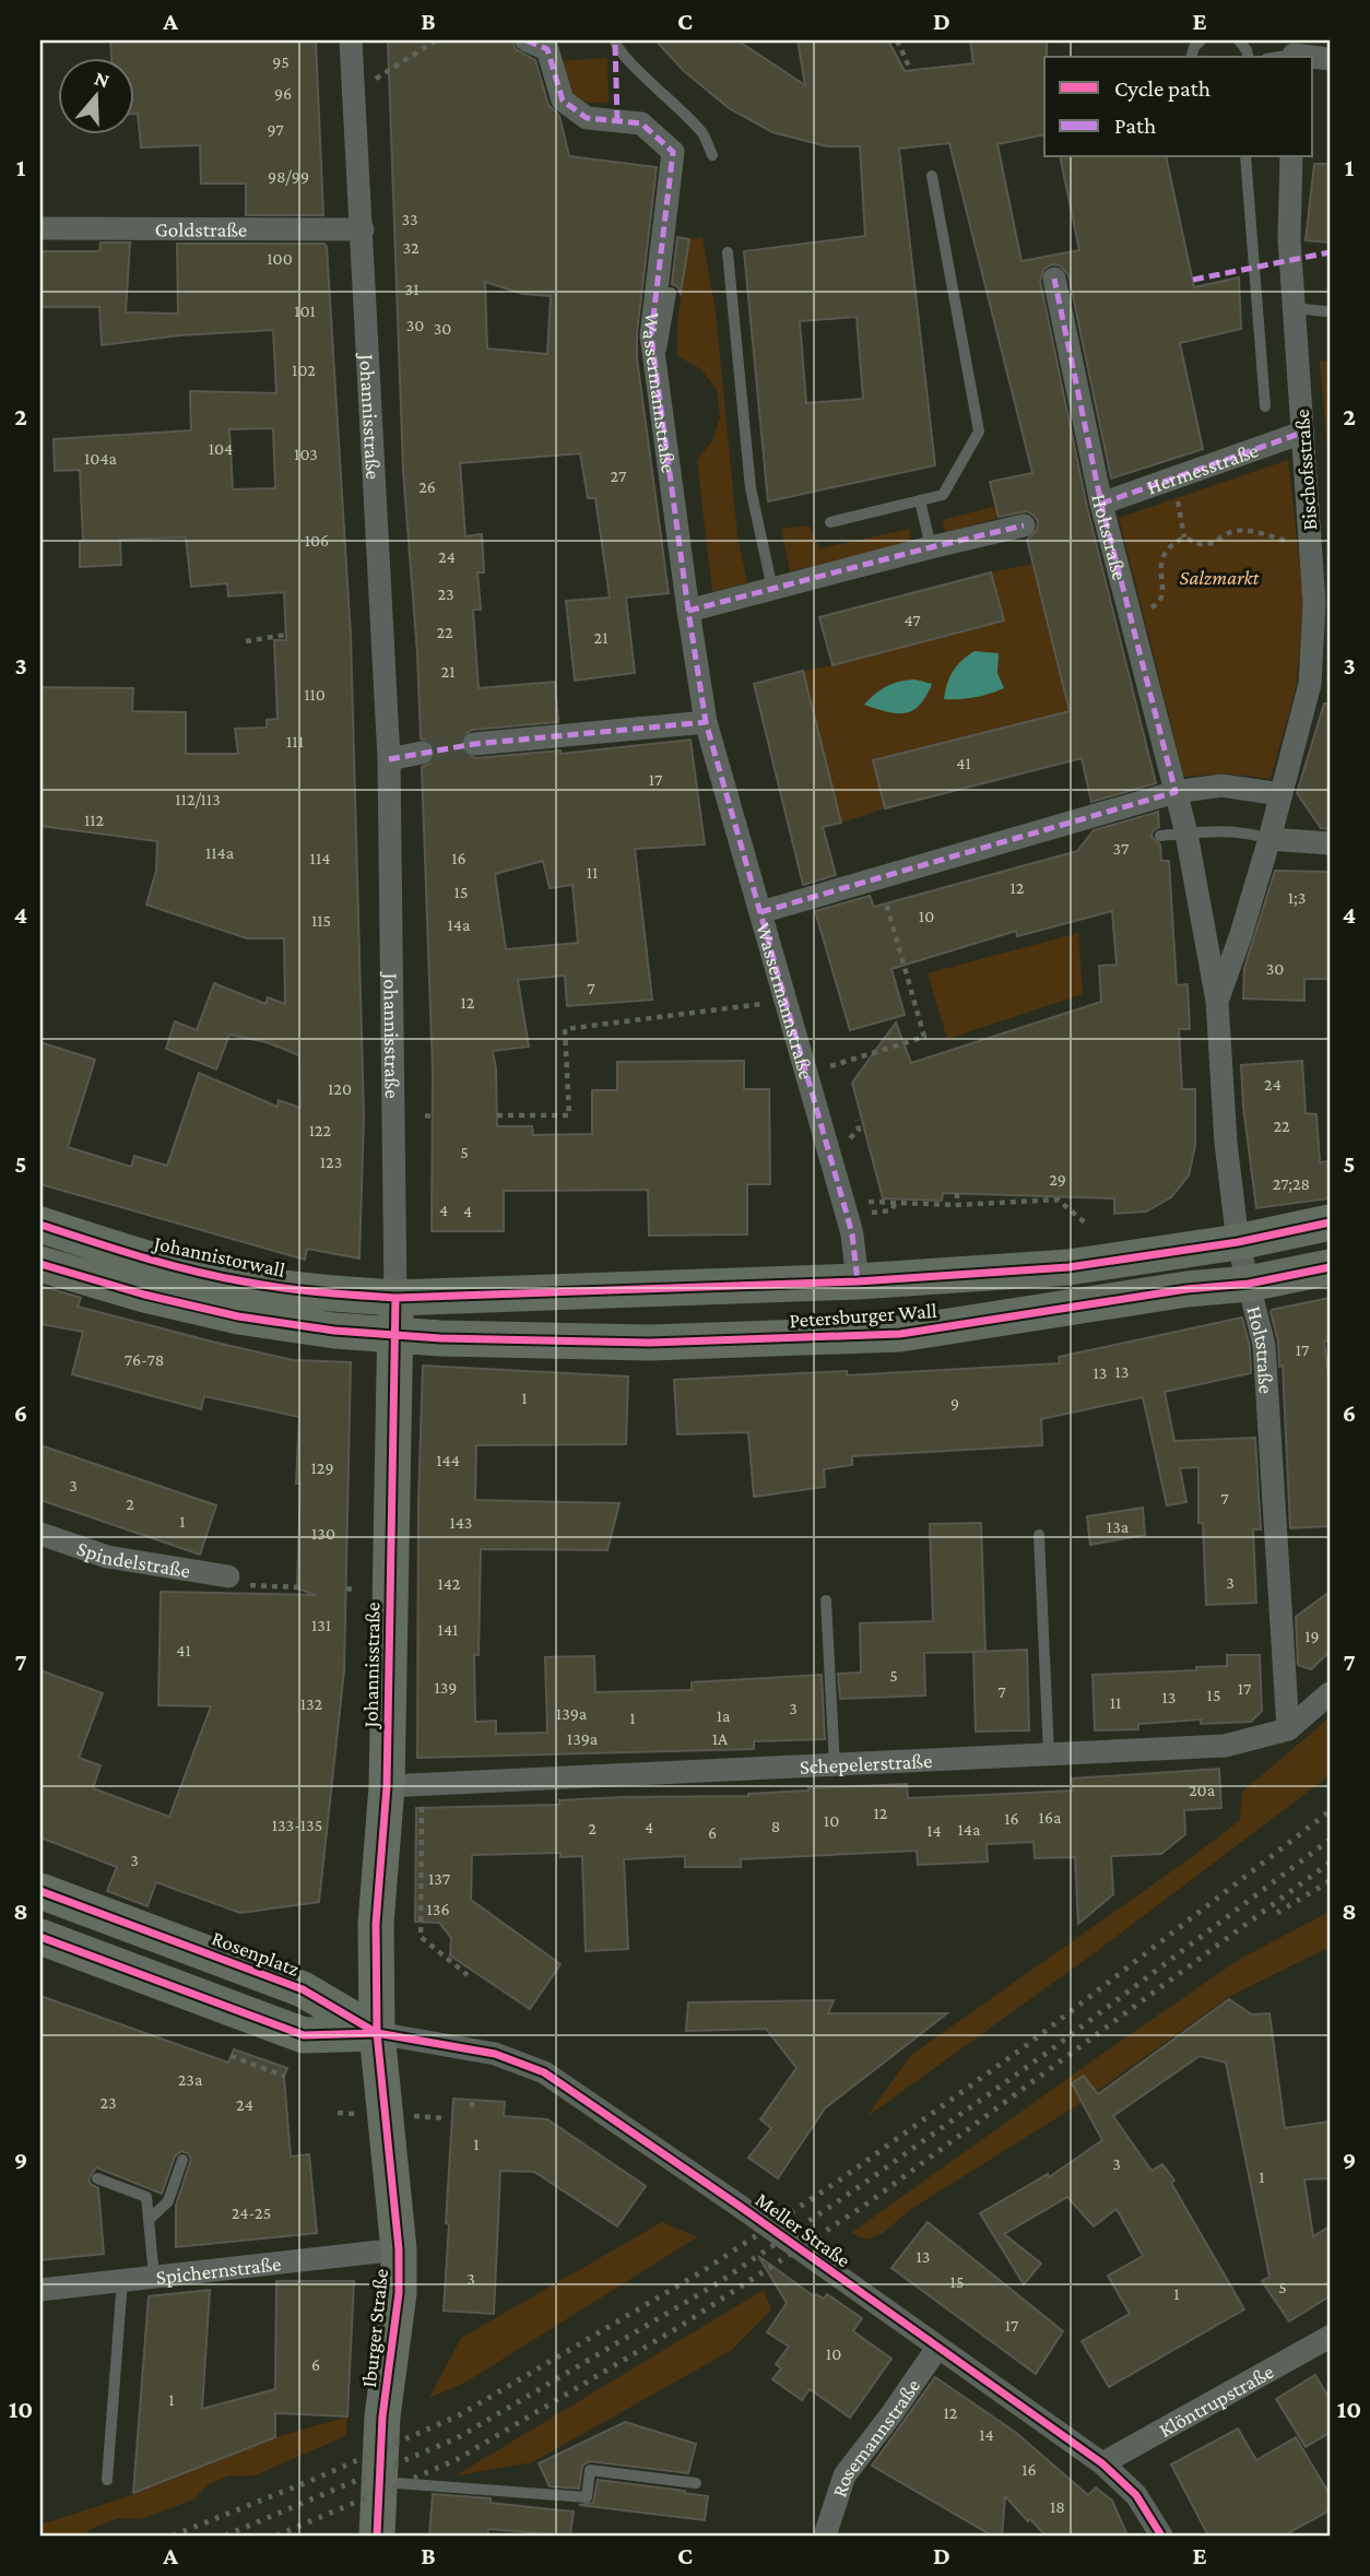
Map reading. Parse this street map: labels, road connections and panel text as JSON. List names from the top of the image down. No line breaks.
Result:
{"streets":{"main road":["Johannisstraße","Johannistorwall","Petersburger Wall","Rosenplatz","Iburger Straße"],"street":["Goldstraße","Wassermannstraße","Hermesstraße","Bischofsstraße","Holtstraße","Spindelstraße","Schepelerstraße","Meller Straße","Spichernstraße","Klöntrupstraße","Rosemannstraße"]},"crossings":[["Goldstraße","Johannisstraße"],["Wassermannstraße","Petersburger Wall"],["Johannisstraße","Johannistorwall"],["Johannisstraße","Petersburger Wall"],["Johannisstraße","Schepelerstraße"],["Johannisstraße","Rosenplatz"],["Johannisstraße","Meller Straße"],["Johannisstraße","Iburger Straße"],["Hermesstraße","Bischofsstraße"],["Hermesstraße","Holtstraße"],["Bischofsstraße","Holtstraße"],["Holtstraße","Petersburger Wall"],["Holtstraße","Schepelerstraße"],["Johannistorwall","Petersburger Wall"],["Rosenplatz","Meller Straße"],["Rosenplatz","Iburger Straße"],["Meller Straße","Iburger Straße"],["Meller Straße","Klöntrupstraße"],["Meller Straße","Rosemannstraße"],["Spichernstraße","Iburger Straße"]],"parks":["Salzmarkt"],"house_numbers":["95","96","97","98/99","33","32","100","31","101","30","30","102","104","103","104a","27","26","106","24","23","47","22","21","21","110","111","41","17","112/113","112","37","114a","114","16","11","12","15","1;3","10","115","14a","30","7","12","24","120","22","122","5","123","29","27;28","4","4","17","76-78","13","13","1","9","144","129","3","7","2","1","143","13a","130","3","142","131","141","19","41","5","139","17","7","15","13","11","132","3","139a","1a","1","139a","1A","20a","12","16a","16","10","133-135","8","4","2","14a","14","6","3","137","136","23a","23","24","1","3","1","24-25","13","3","15","5","1","17","10","6","1","12","14","16","18"],"legend":["Cycle path","Path"],"north":"top","grid":{"columns":["A","B","C","D","E"],"rows":["1","2","3","4","5","6","7","8","9","10"]}}
